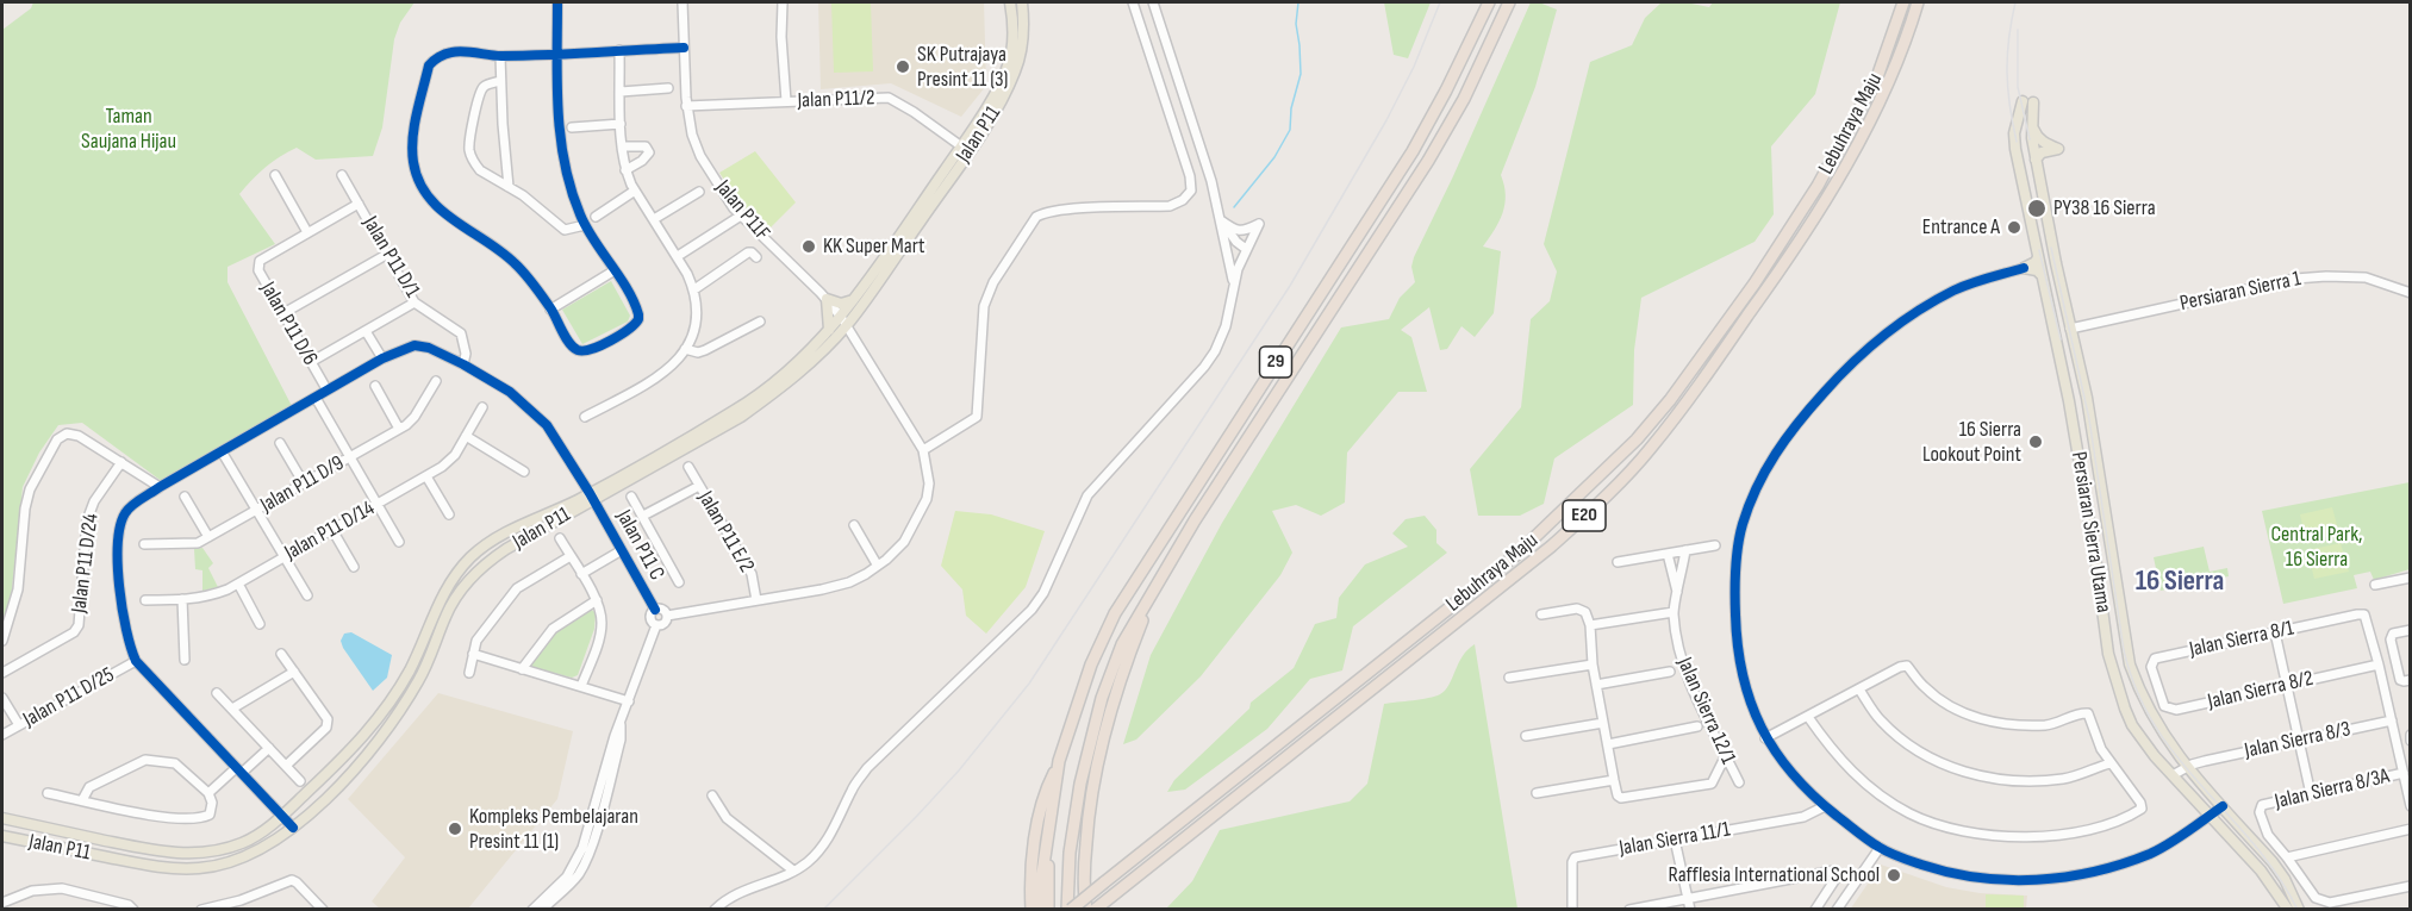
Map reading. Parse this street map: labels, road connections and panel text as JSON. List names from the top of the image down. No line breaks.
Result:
{"streets":{"highway":["Lebuhraya Maju","29","E20"],"main road":["Jalan P11","Persiaran Sierra Utama"],"street":["Jalan P11/2","Jalan P11F","Jalan P11 D/1","Persiaran Sierra 1","Jalan P11 D/6","Jalan P11 D/9","Jalan P11 D/14","Jalan P11 E/2","Jalan P11 C","Jalan P11 D/24","Jalan Sierra 8/1","Jalan Sierra 8/2","Jalan P11 D/25","Jalan Sierra 12/1","Jalan Sierra 8/3","Jalan Sierra 8/3A","Jalan Sierra 11/1"]},"crossings":[["Jalan P11/2","Jalan P11"],["Jalan P11/2","Jalan P11F"],["Lebuhraya Maju","29"],["Jalan P11","Jalan P11F"],["Jalan P11","Jalan P11 C"],["Jalan P11 D/1","Jalan P11 C"],["Persiaran Sierra 1","Persiaran Sierra Utama"],["Persiaran Sierra Utama","Jalan Sierra 8/3"],["Jalan P11 C","Jalan P11 D/25"],["Jalan Sierra 8/1","Jalan Sierra 8/2"]],"districts":["16 Sierra"],"parks":["Taman Saujana Hijau","Central Park, 16 Sierra"],"places":["SK Putrajaya Presint 11 (3)","PY38 16 Sierra","Entrance A","KK Super Mart","16 Sierra Lookout Point","Kompleks Pembelajaran Presint 11 (1)","Rafflesia International School"]}
